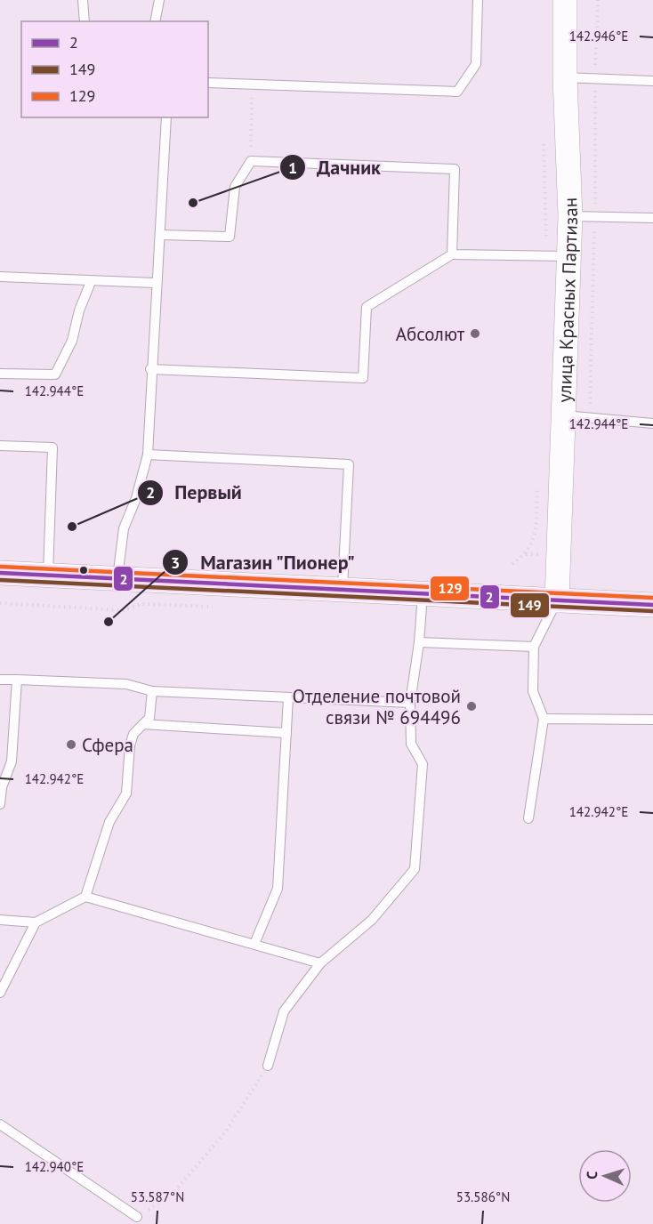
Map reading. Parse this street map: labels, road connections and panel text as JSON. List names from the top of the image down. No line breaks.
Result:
{"streets":{"street":["улица Красных Партизан"]},"places":["Дачник","Абсолют","Первый","Магазин \"Пионер\"","Отделение почтовой связи № 694496","Сфера"],"lines":["transit line 129","transit line 2","transit line 149"],"legend":["2","149","129"],"north":"left","coordinates":["142.946°E","142.944°E","142.942°E","142.940°E","53.587°N","53.586°N"]}
